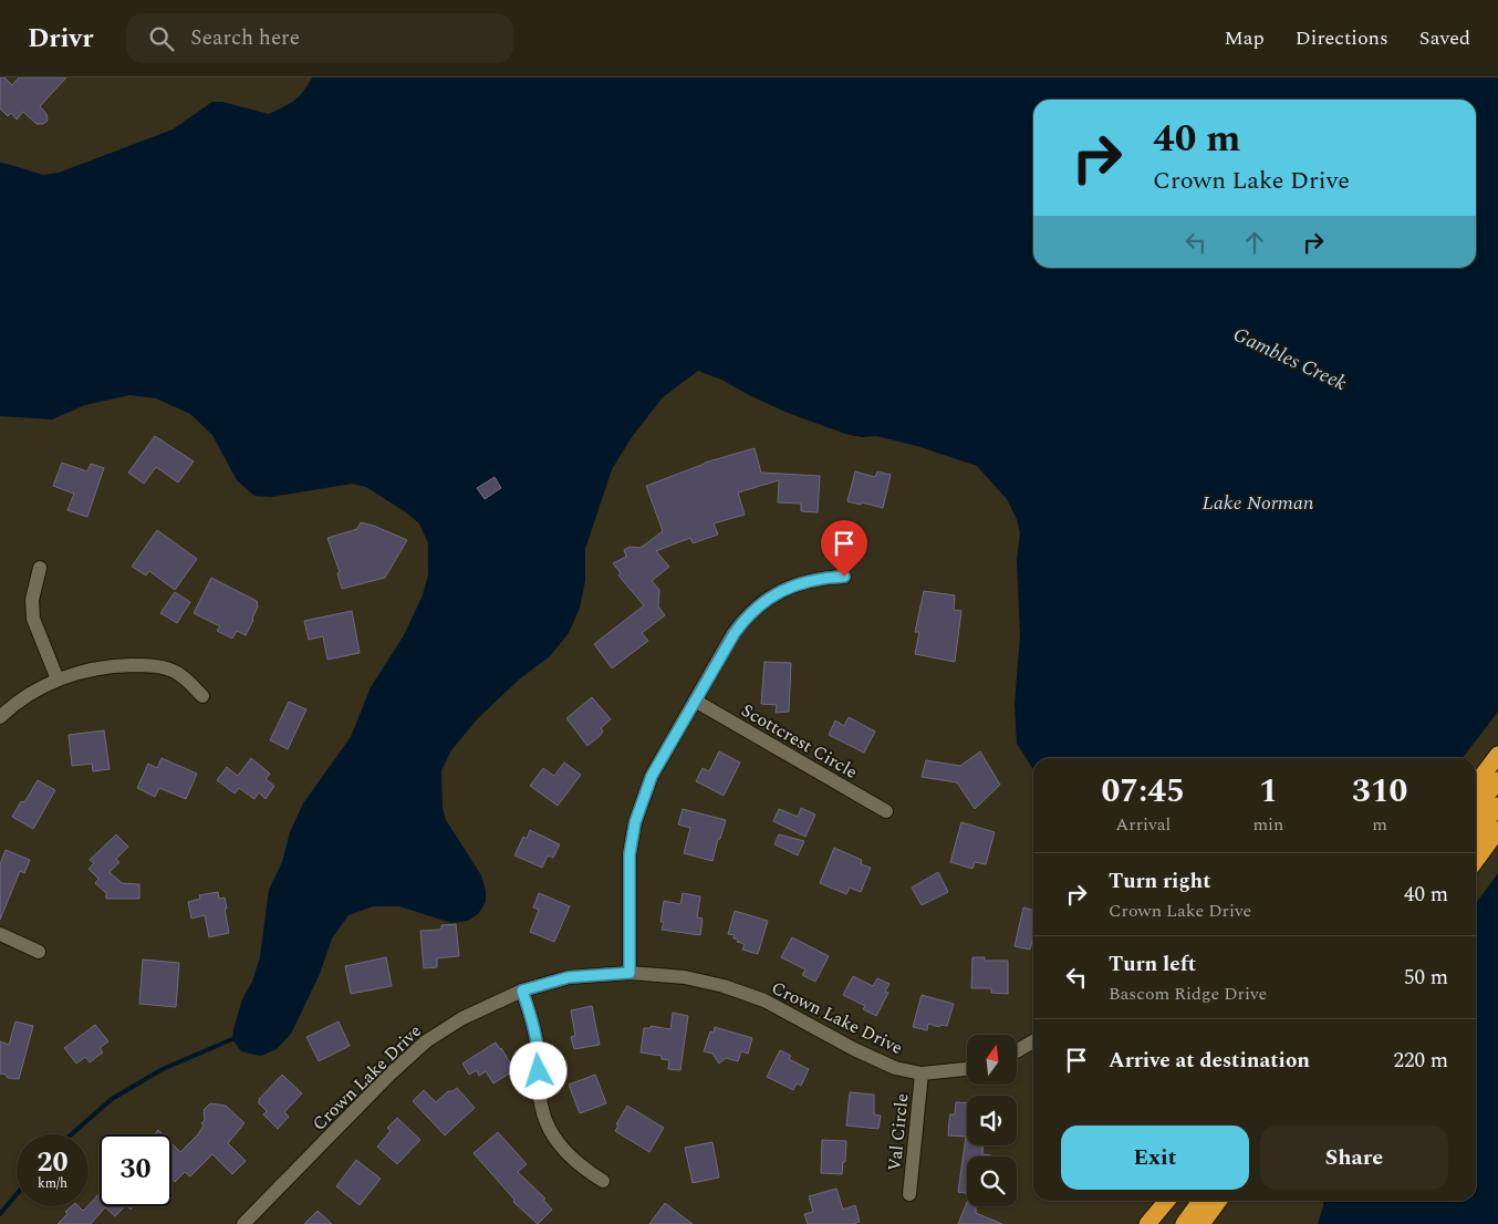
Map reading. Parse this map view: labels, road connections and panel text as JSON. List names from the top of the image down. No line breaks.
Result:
{"streets":{"street":["Scottcrest Circle","Crown Lake Drive","Val Circle"]},"crossings":[["Crown Lake Drive","Val Circle"]],"water":["Gambles Creek","Lake Norman"],"north":"top","page":{"header":"Drivr","search":"Search here","nav":["Map","Directions","Saved"],"turn":["40 m","Crown Lake Drive"],"eta":["07:45","Arrival","1","min","310","m"],"list":[{"name":"Turn right","note":"Crown Lake Drive","value":"40 m"},{"name":"Turn left","note":"Bascom Ridge Drive","value":"50 m"},{"name":"Arrive at destination","value":"220 m"}],"buttons":["Exit","Share"],"speed":"20 km/h","limit":"30"}}
